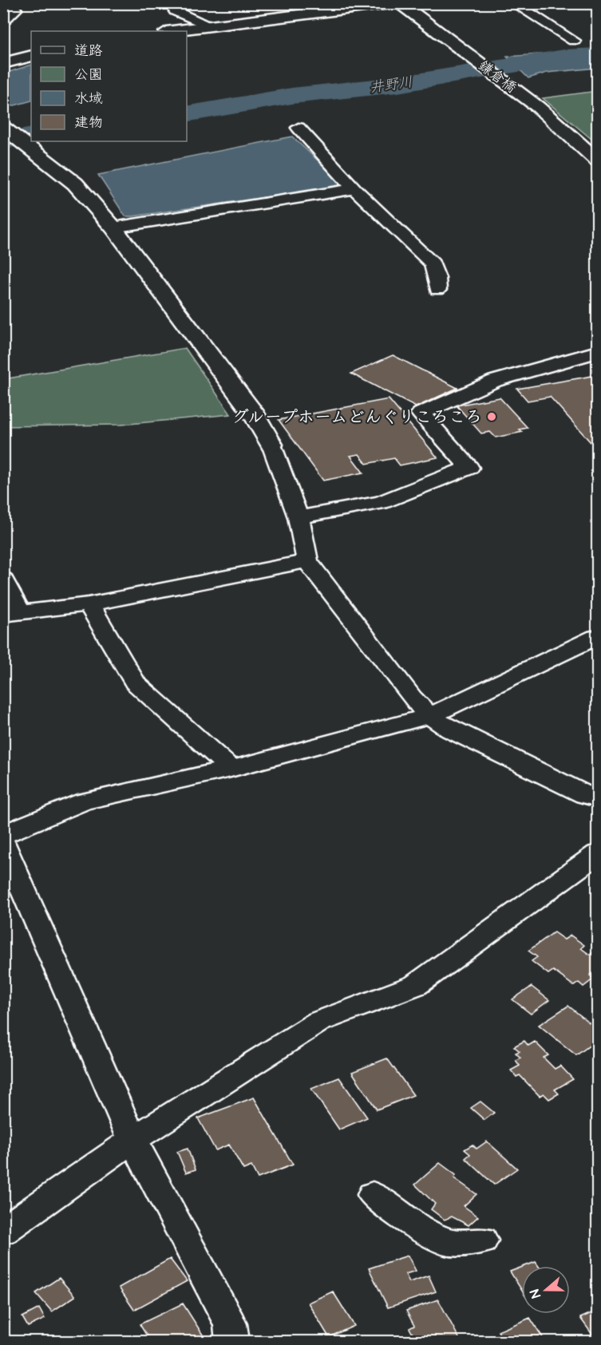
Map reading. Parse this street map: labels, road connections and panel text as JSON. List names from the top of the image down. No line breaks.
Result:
{"streets":{"street":["鎌倉橋"]},"water":["井野川"],"places":["グループホームどんぐりころころ"],"legend":["道路","公園","水域","建物"],"north":"left"}
